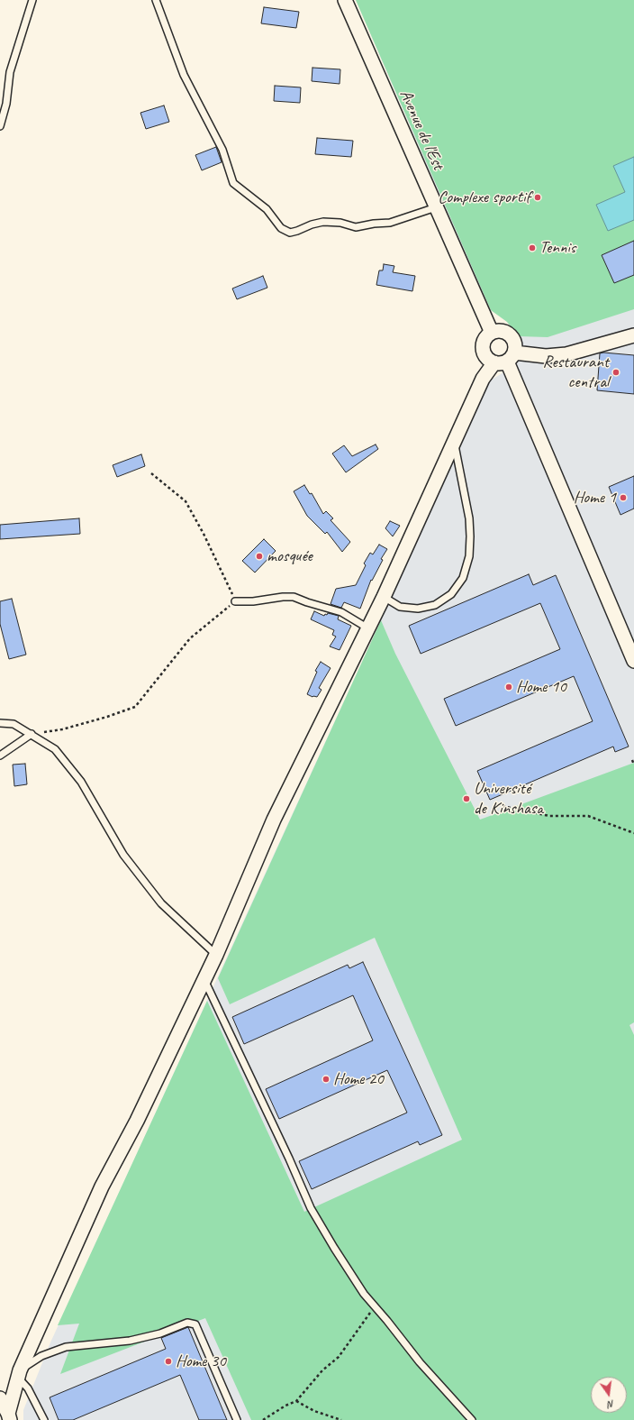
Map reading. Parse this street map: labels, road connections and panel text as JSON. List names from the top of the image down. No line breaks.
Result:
{"streets":{"street":["Avenue de l'Est"]},"places":["Complexe sportif","Tennis","Restaurant central","Home 1","mosquée","Home 10","Université de Kinshasa","Home 20","Home 30"],"north":"bottom"}
